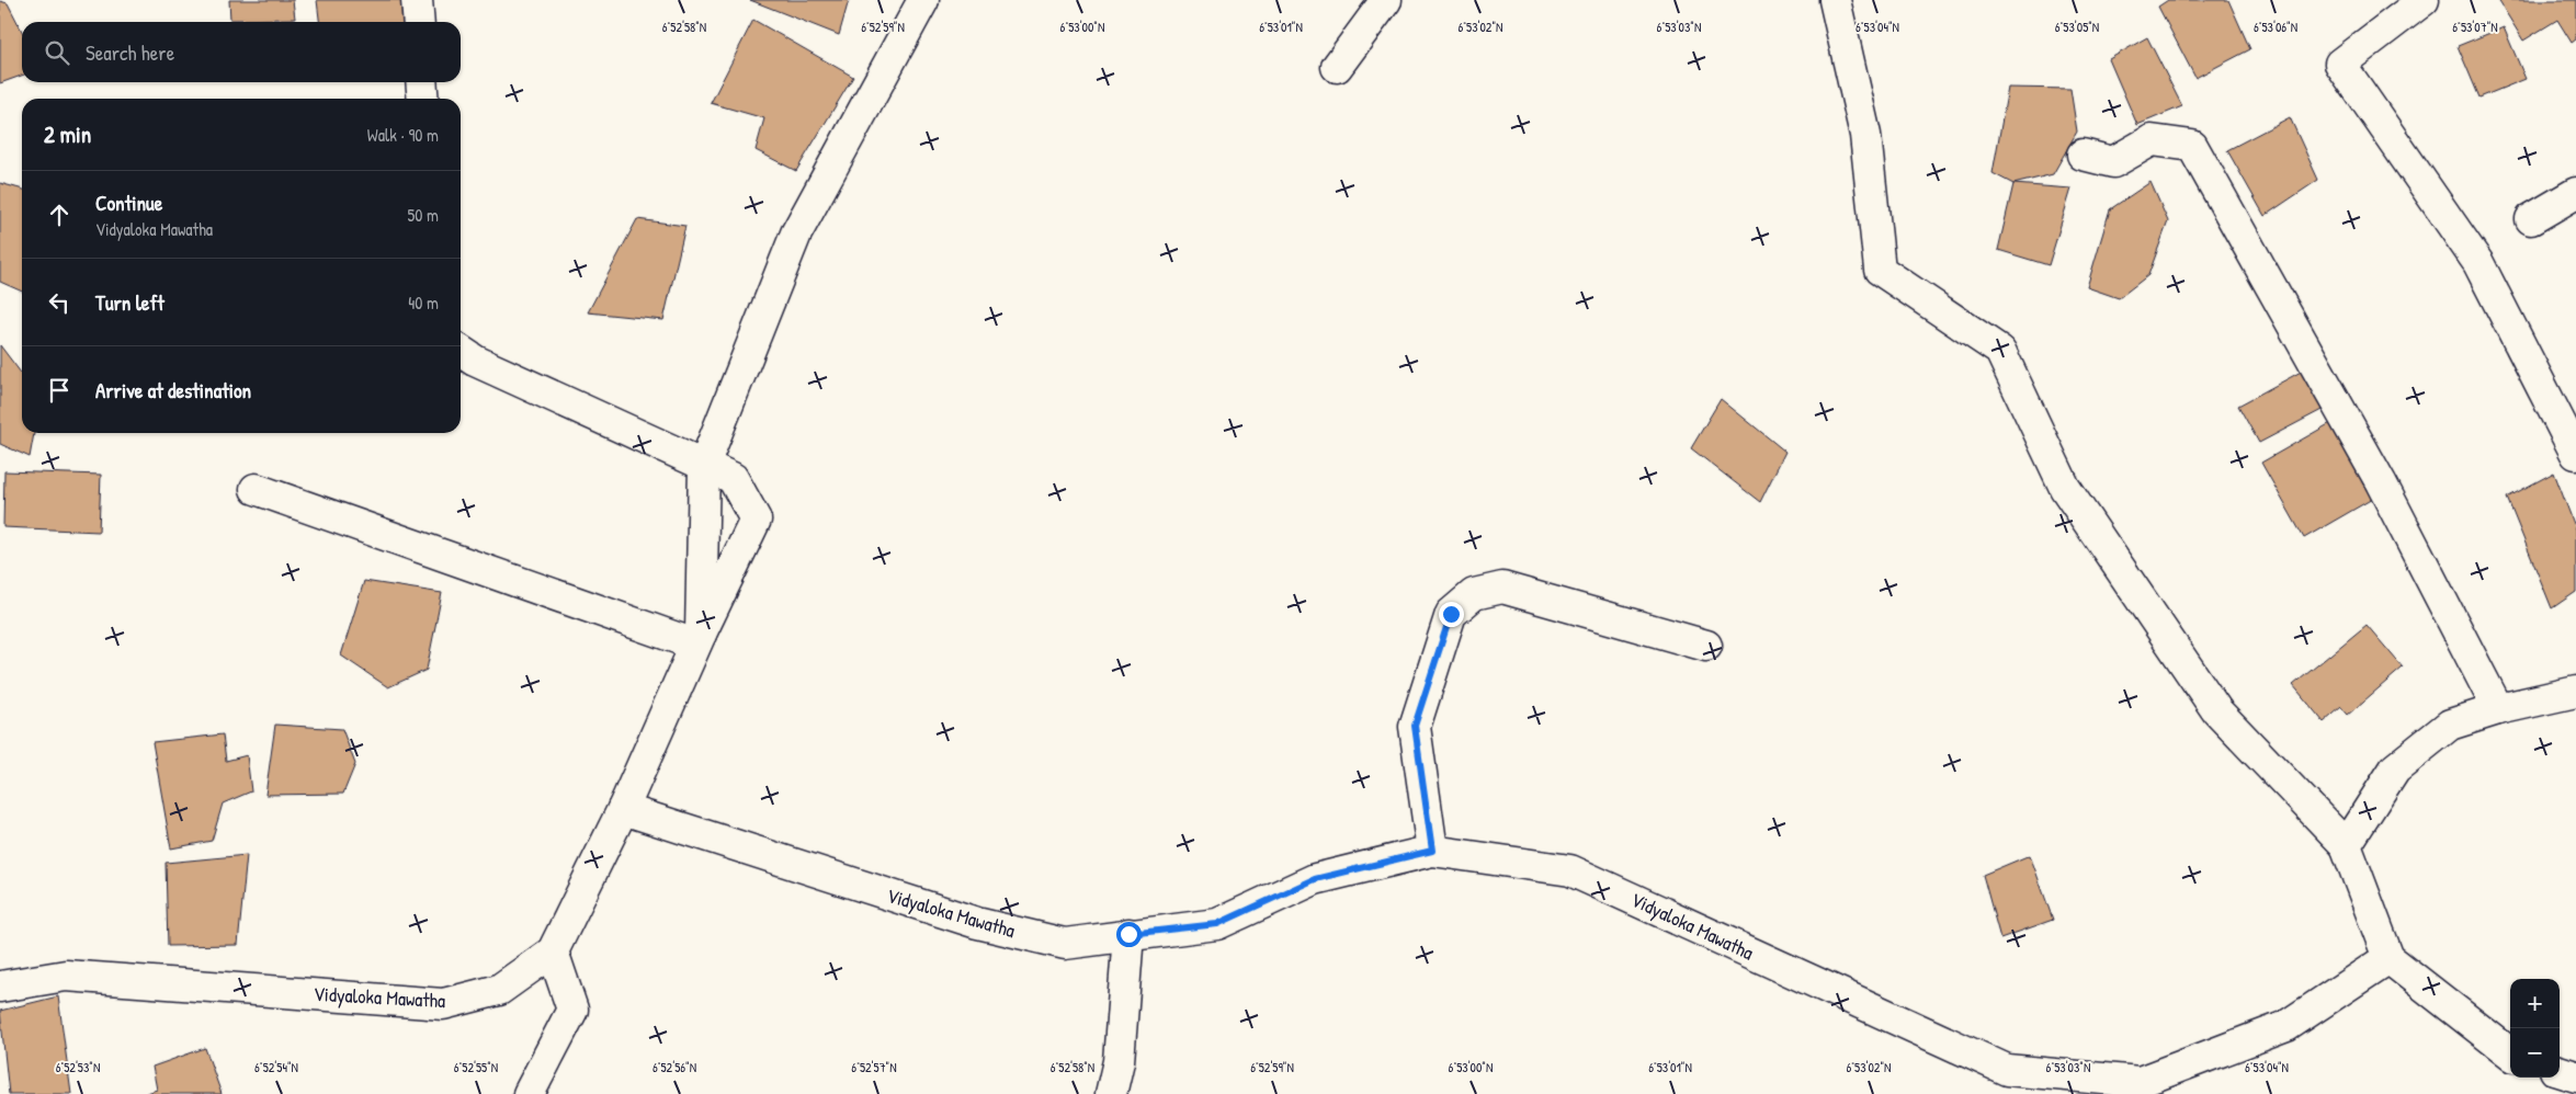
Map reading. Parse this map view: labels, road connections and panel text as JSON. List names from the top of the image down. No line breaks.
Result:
{"streets":{"street":["Vidyaloka Mawatha"]},"page":{"search":"Search here","heading":["2 min","Walk · 90 m"],"list":[["Continue","Vidyaloka Mawatha","50 m"],["Turn left","40 m"],"Arrive at destination"],"map_buttons":["+","−"]},"coordinates":["6°52'58\"N","6°52'59\"N","6°53'00\"N","6°53'01\"N","6°53'02\"N","6°53'03\"N","6°53'05\"N","6°53'06\"N","6°53'04\"N","6°53'07\"N","6°52'53\"N","6°52'54\"N","6°52'55\"N","6°52'56\"N","6°52'57\"N"]}
